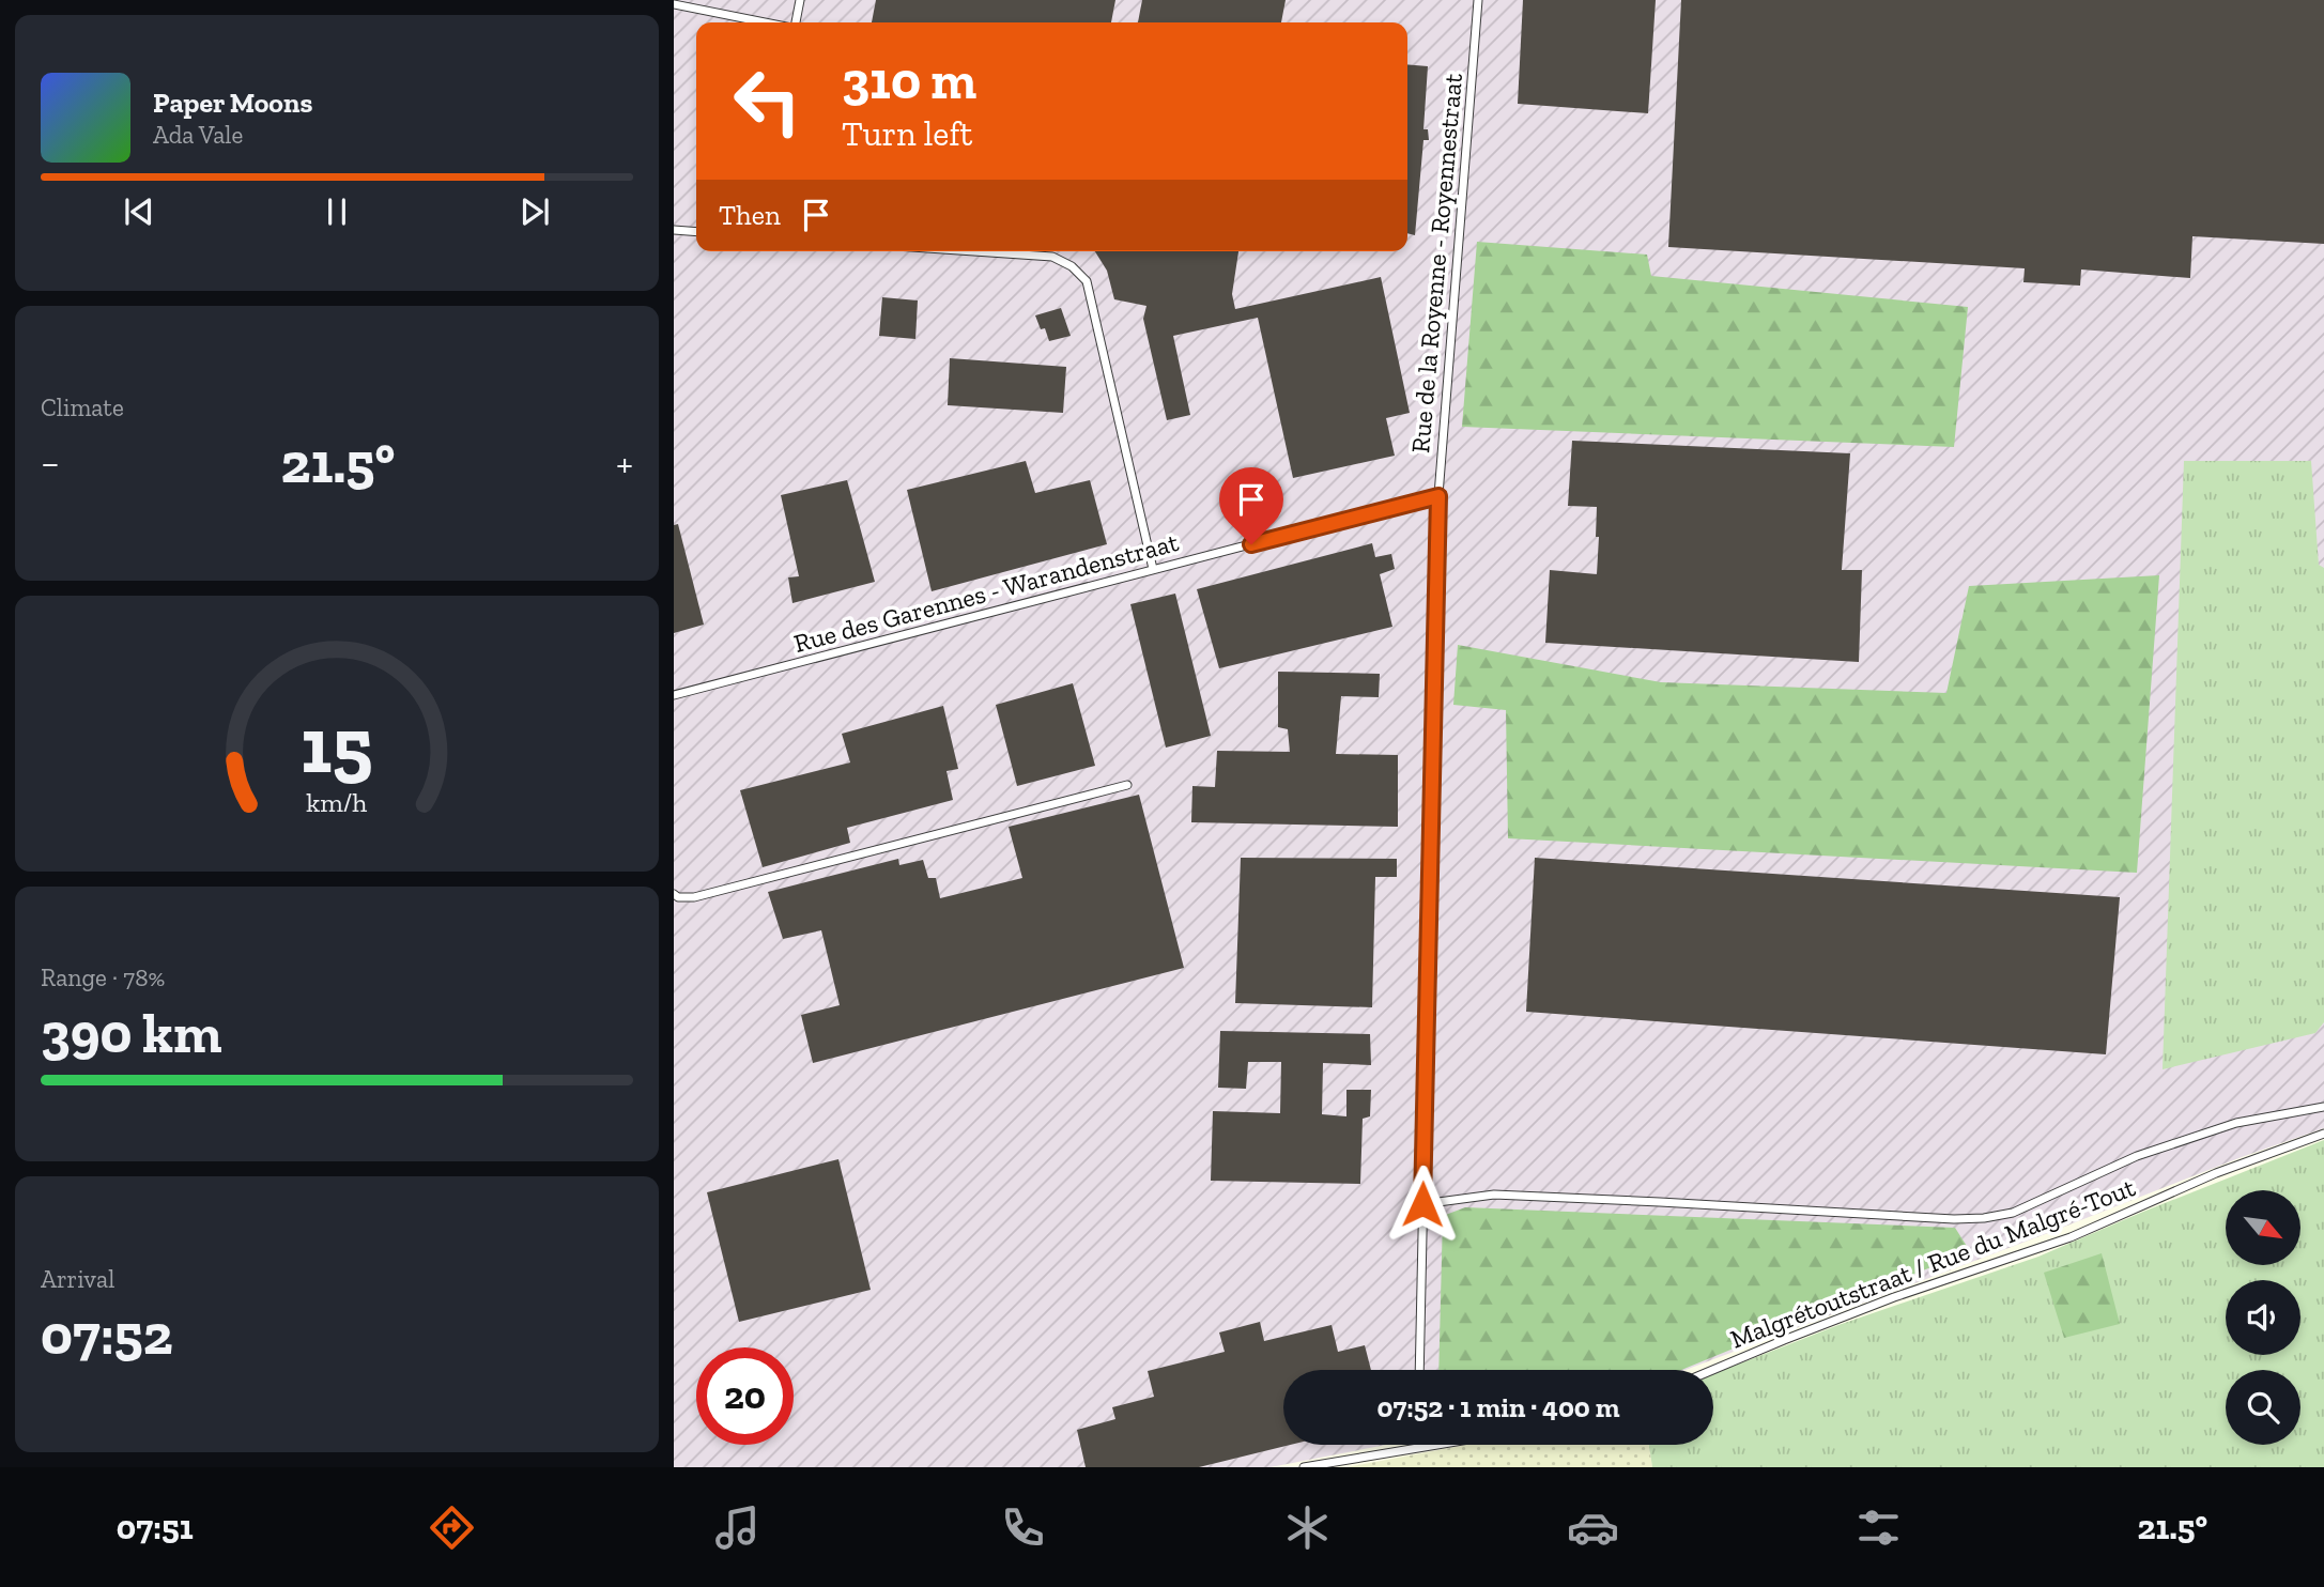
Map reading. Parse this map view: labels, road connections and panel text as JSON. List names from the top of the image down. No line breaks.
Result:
{"streets":{"lane":["Rue de la Royenne - Royennestraat","Rue des Garennes - Warandenstraat","Malgrétoutstraat / Rue du Malgré-Tout"]},"crossings":[["Rue de la Royenne - Royennestraat","Rue des Garennes - Warandenstraat"]],"north":"bottom right","page":{"turn":["310 m","Turn left"],"song":["Paper Moons","Ada Vale"],"then":"Then","tile":["Climate",["Range · 78%","390 km"],["Arrival","07:52"]],"heat":["−","21.5°","+"],"limit":"20","trip":"07:52 · 1 min · 400 m","tabs":["07:51","21.5°"],"gauge":["15","km/h"]}}
